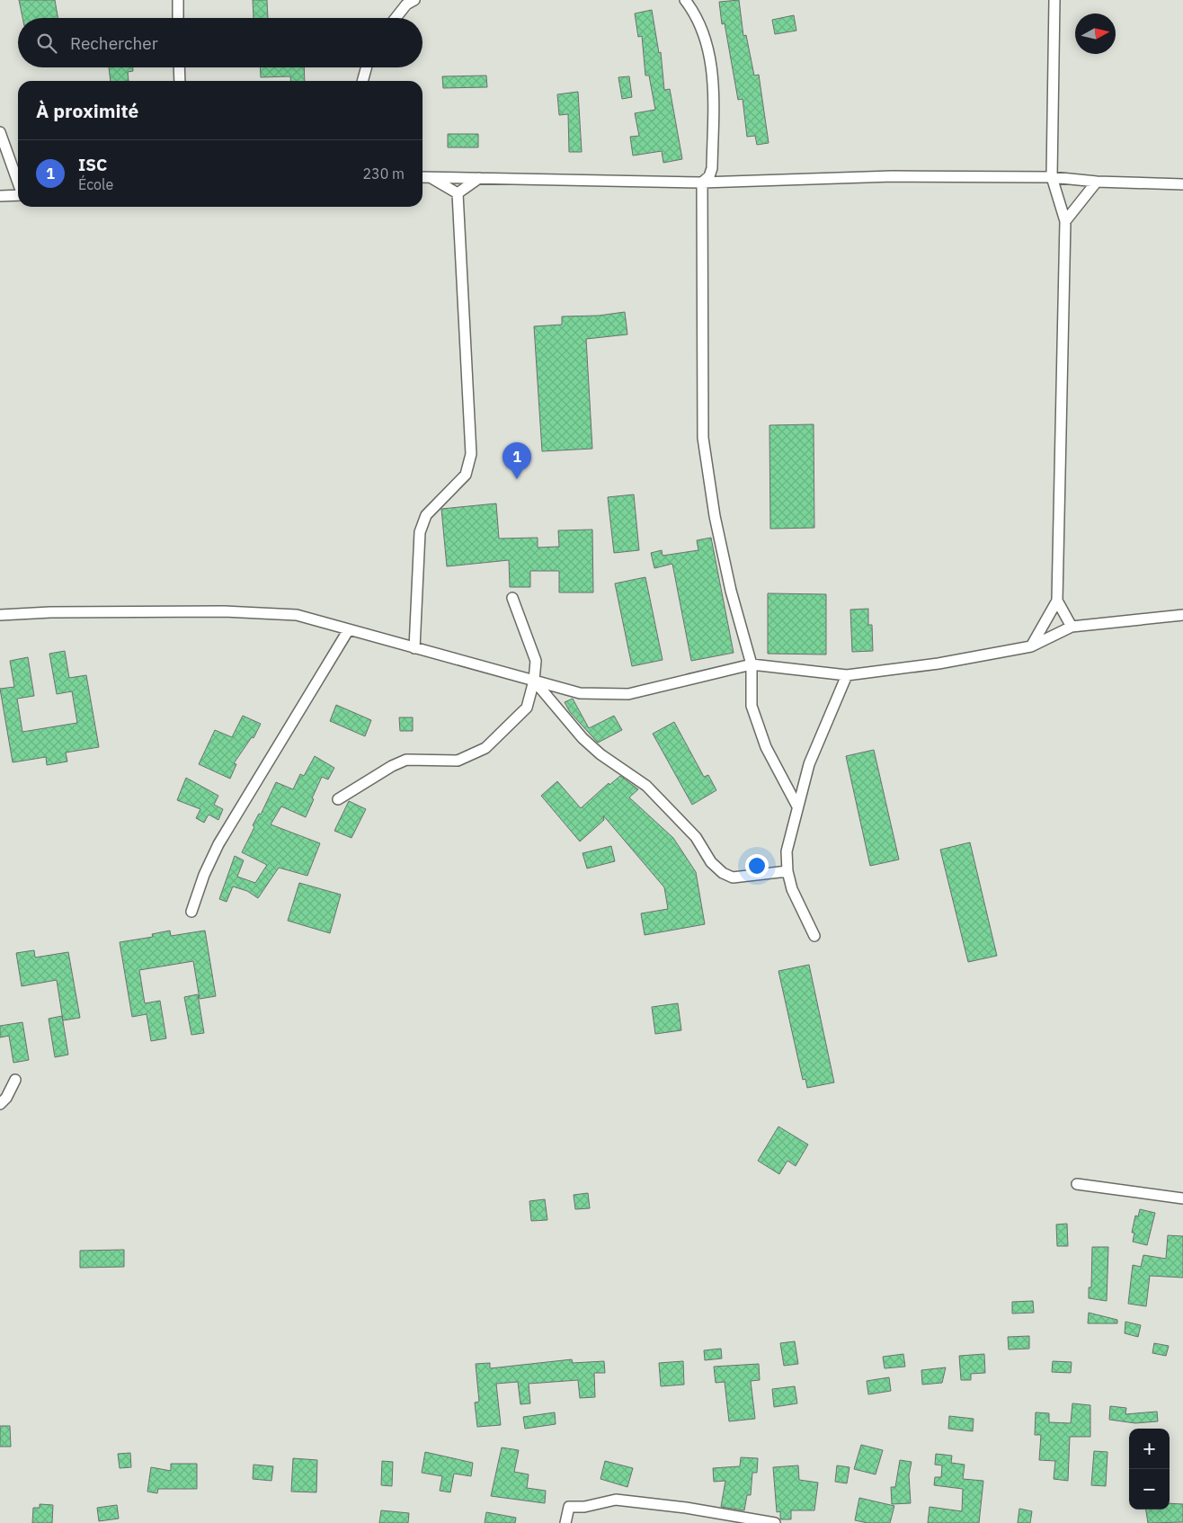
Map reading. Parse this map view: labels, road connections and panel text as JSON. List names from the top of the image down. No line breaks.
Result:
{"north":"right","page":{"search":"Rechercher","heading":"À proximité","list":[{"mark":"1","name":"ISC","note":"École","value":"230 m"}],"pins":"1","map_buttons":["+","−"]}}
